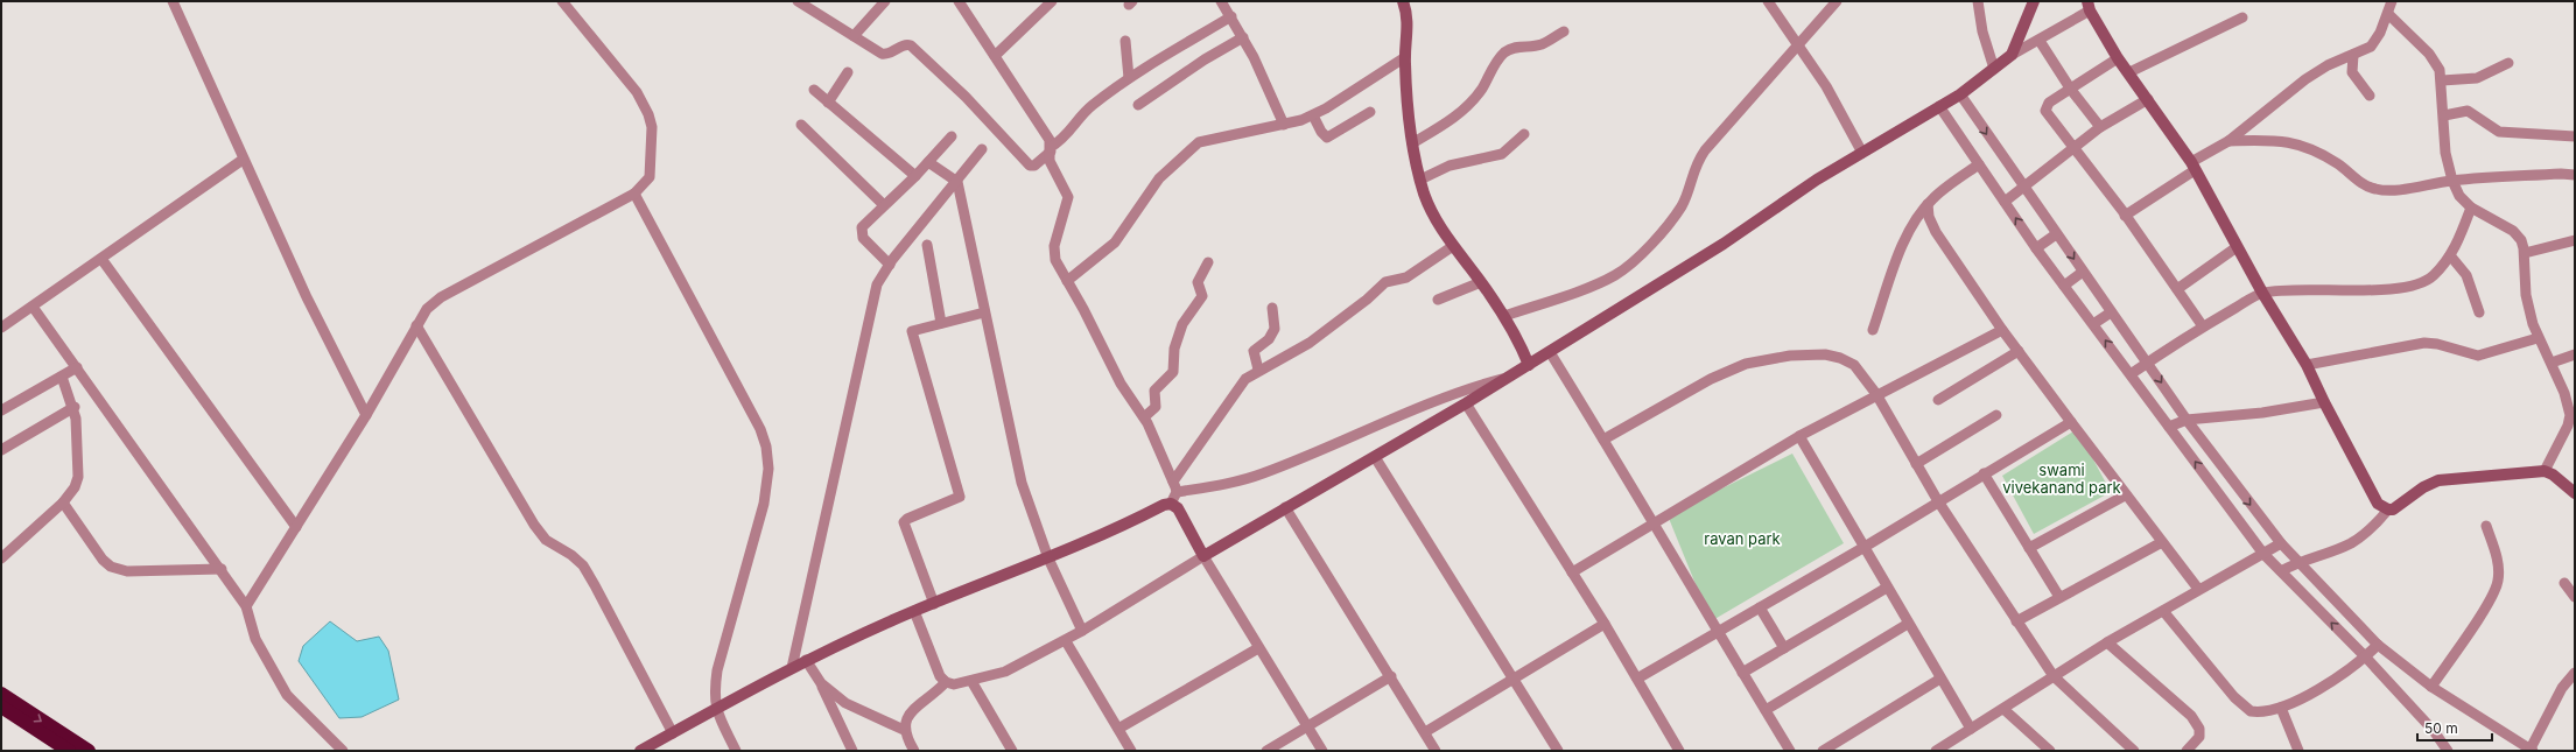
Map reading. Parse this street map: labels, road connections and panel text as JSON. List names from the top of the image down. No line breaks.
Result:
{"parks":["swami vivekanand park","ravan park"],"scale_bar":"50 m"}
